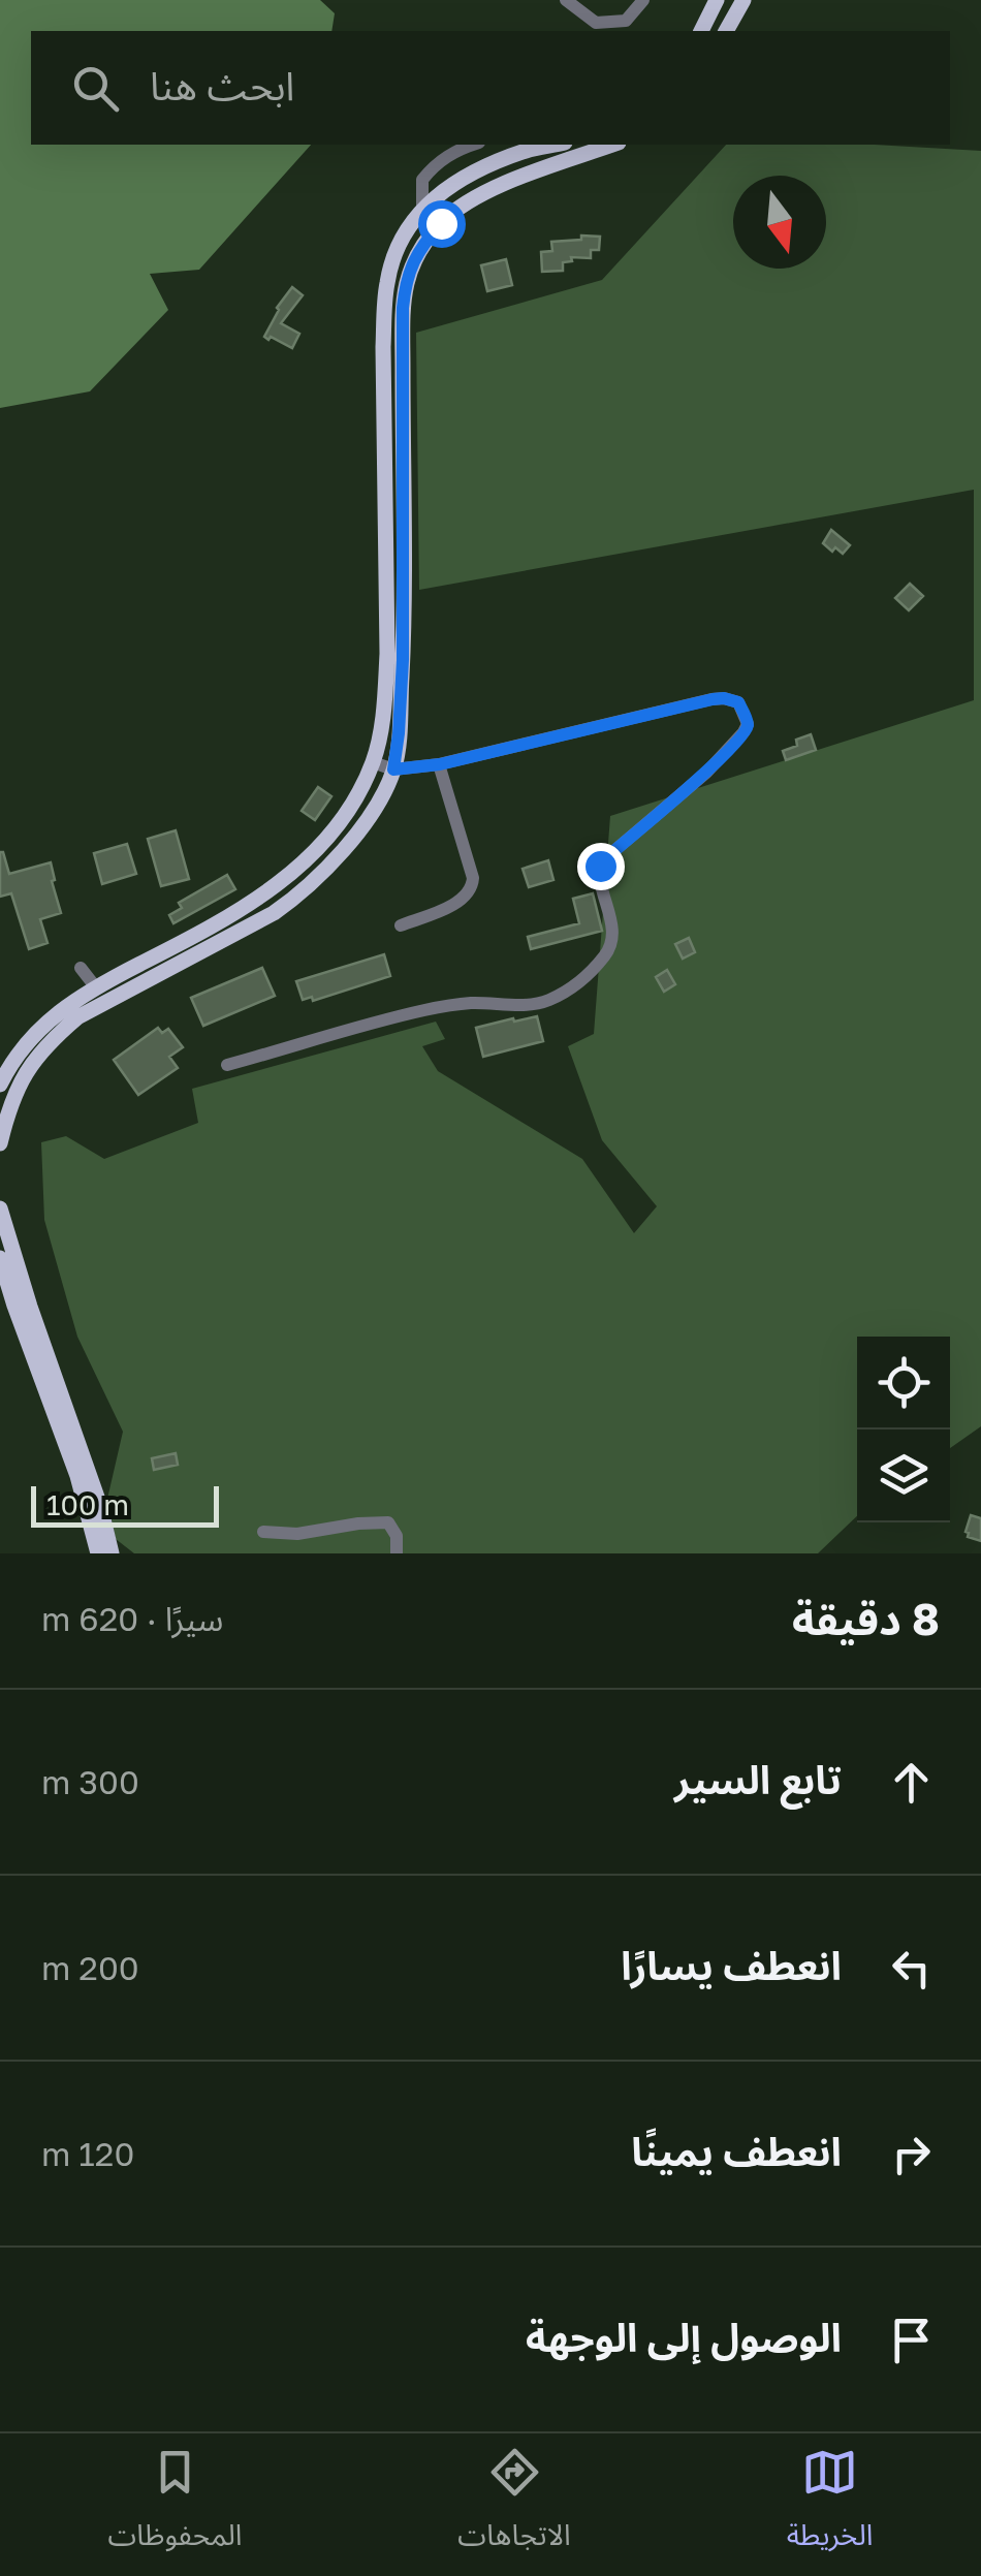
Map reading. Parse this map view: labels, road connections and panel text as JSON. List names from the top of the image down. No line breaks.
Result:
{"scale_bar":"100 m","north":"bottom","page":{"search":"ابحث هنا","scale":"100 m","heading":["8 دقيقة","سيرًا · 620 m"],"list":[["تابع السير","300 m"],["انعطف يسارًا","200 m"],["انعطف يمينًا","120 m"],"الوصول إلى الوجهة"],"nav":["الخريطة","الاتجاهات","المحفوظات"]}}
